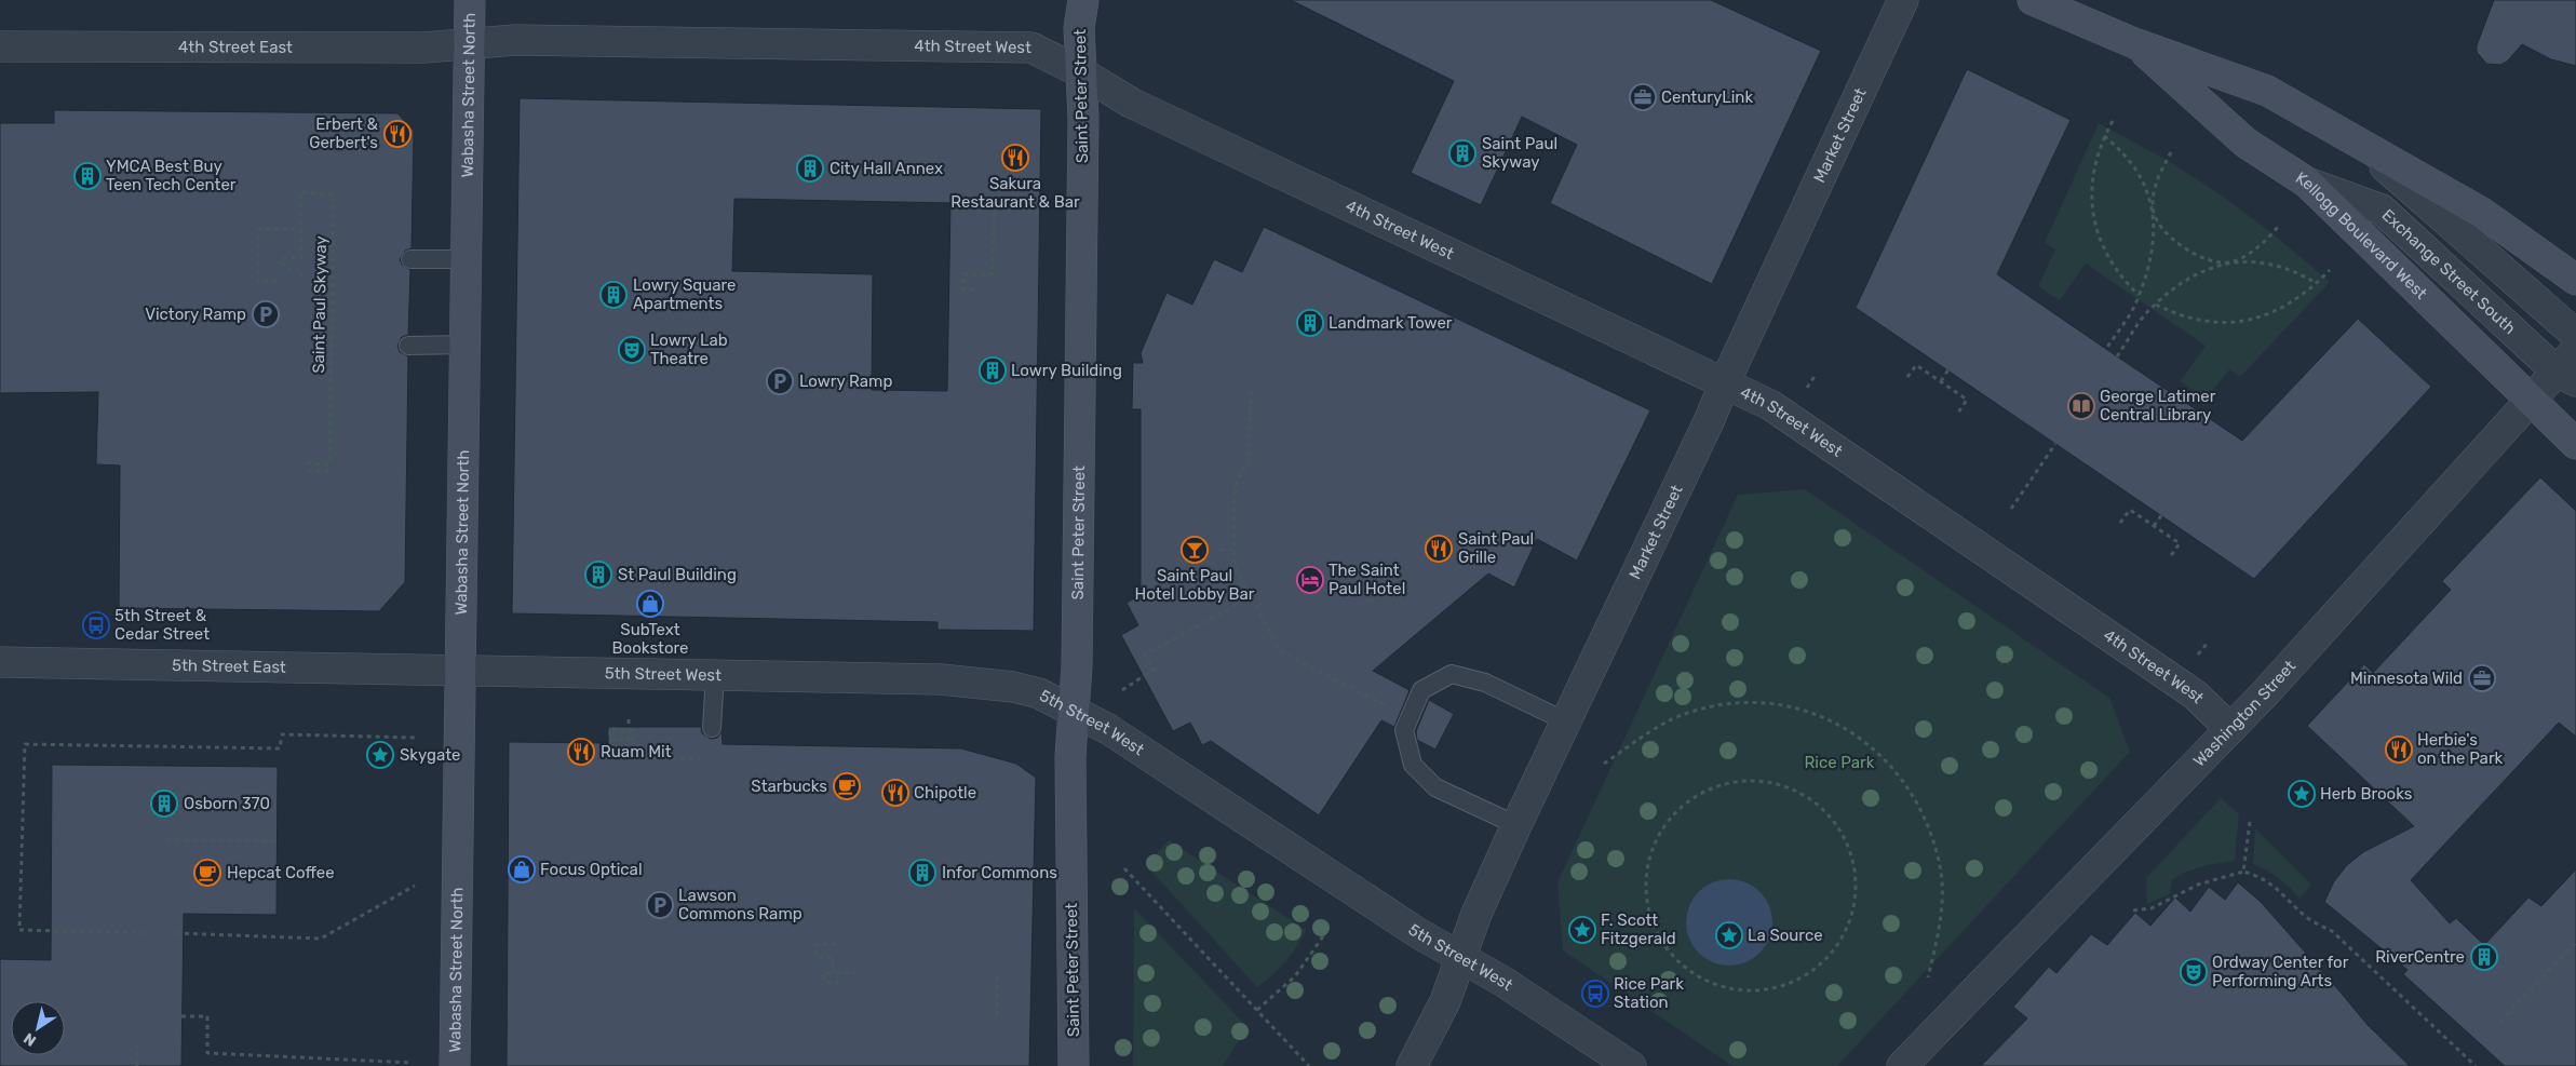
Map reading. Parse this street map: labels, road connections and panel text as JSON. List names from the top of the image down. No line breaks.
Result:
{"streets":{"main road":["Wabasha Street North","Saint Peter Street","Kellogg Boulevard West"],"street":["4th Street East","4th Street West","Market Street","Exchange Street South","5th Street East","5th Street West","Washington Street"],"path":["Saint Paul Skyway"]},"crossings":[["4th Street East","4th Street West"],["4th Street East","Wabasha Street North"],["4th Street West","Wabasha Street North"],["4th Street West","Saint Peter Street"],["4th Street West","Market Street"],["4th Street West","Washington Street"],["Wabasha Street North","5th Street East"],["Wabasha Street North","5th Street West"],["Saint Peter Street","5th Street West"],["Market Street","5th Street West"],["Kellogg Boulevard West","Exchange Street South"],["Kellogg Boulevard West","Washington Street"],["Exchange Street South","Washington Street"],["5th Street East","5th Street West"]],"parks":["Rice Park"],"places":{"office":["CenturyLink","Minnesota Wild"],"restaurant":["Erbert & Gerbert's","Sakura Restaurant & Bar","Saint Paul Grille","Herbie's on the Park","Ruam Mit","Chipotle"],"building":["Saint Paul Skyway","City Hall Annex","YMCA Best Buy Teen Tech Center","Lowry Square Apartments","Landmark Tower","Lowry Building","St Paul Building","Osborn 370","Infor Commons","RiverCentre"],"parking":["Victory Ramp","Lowry Ramp","Lawson Commons Ramp"],"theatre":["Lowry Lab Theatre","Ordway Center for Performing Arts"],"library":["George Latimer Central Library"],"bar":["Saint Paul Hotel Lobby Bar"],"hotel":["The Saint Paul Hotel"],"shop":["SubText Bookstore","Focus Optical"],"bus stop":["5th Street & Cedar Street","Rice Park Station"],"place":["Skygate","Herb Brooks","F. Scott Fitzgerald","La Source"],"cafe":["Starbucks","Hepcat Coffee"]},"north":"bottom left"}
